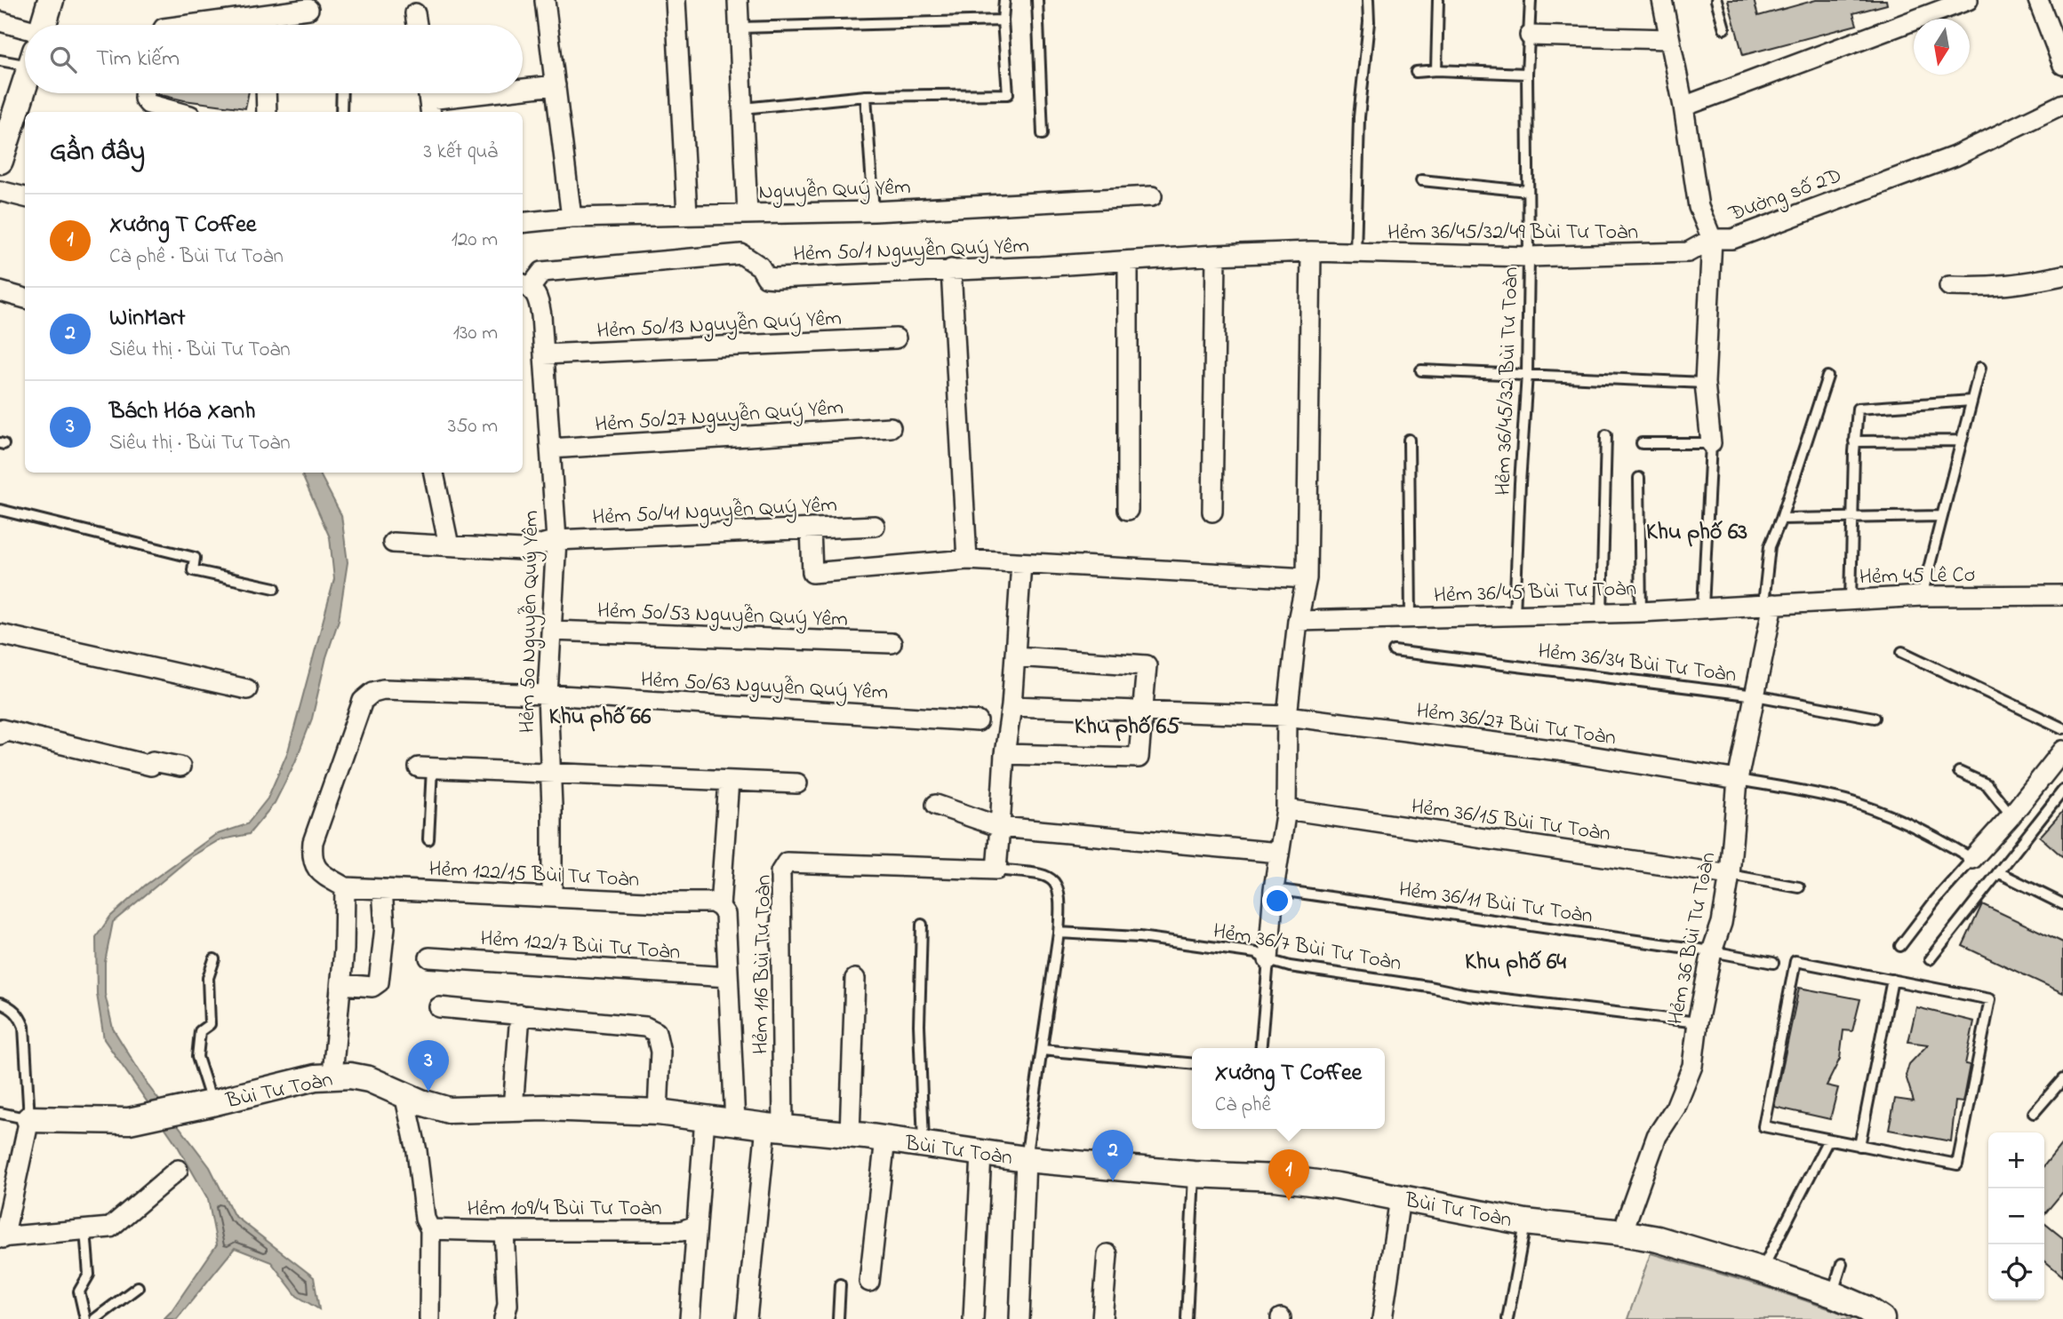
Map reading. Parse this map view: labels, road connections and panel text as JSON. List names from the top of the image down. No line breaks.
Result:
{"streets":{"street":["Nguyễn Quý Yêm","Đường số 2D","Hẻm 36/45/32/49 Bùi Tư Toàn","Hẻm 50/1 Nguyễn Quý Yêm","Hẻm 50/13 Nguyễn Quý Yêm","Hẻm 50/27 Nguyễn Quý Yêm","Hẻm 50/41 Nguyễn Quý Yêm","Hẻm 45 Lê Cơ","Hẻm 36/45 Bùi Tư Toàn","Hẻm 50/53 Nguyễn Quý Yêm","Hẻm 50 Nguyễn Quý Yêm","Hẻm 50/63 Nguyễn Quý Yêm","Hẻm 36/27 Bùi Tư Toàn","Hẻm 36/15 Bùi Tư Toàn","Hẻm 122/15 Bùi Tư Toàn","Hẻm 36 Bùi Tư Toàn","Hẻm 122/7 Bùi Tư Toàn","Hẻm 116 Bùi Tư Toàn","Bùi Tư Toàn","Hẻm 109/4 Bùi Tư Toàn"],"lane":["Hẻm 36/45/32 Bùi Tư Toàn","Hẻm 36/34 Bùi Tư Toàn","Hẻm 36/11 Bùi Tư Toàn","Hẻm 36/7 Bùi Tư Toàn"]},"crossings":[["Đường số 2D","Hẻm 36/45/32/49 Bùi Tư Toàn"],["Hẻm 36/45/32/49 Bùi Tư Toàn","Hẻm 50/1 Nguyễn Quý Yêm"],["Hẻm 36/45/32/49 Bùi Tư Toàn","Hẻm 36/45/32 Bùi Tư Toàn"],["Hẻm 50/1 Nguyễn Quý Yêm","Hẻm 50 Nguyễn Quý Yêm"],["Hẻm 50/13 Nguyễn Quý Yêm","Hẻm 50 Nguyễn Quý Yêm"],["Hẻm 36/45/32 Bùi Tư Toàn","Hẻm 36/45 Bùi Tư Toàn"],["Hẻm 50/27 Nguyễn Quý Yêm","Hẻm 50 Nguyễn Quý Yêm"],["Hẻm 50/41 Nguyễn Quý Yêm","Hẻm 50 Nguyễn Quý Yêm"],["Hẻm 45 Lê Cơ","Hẻm 36/45 Bùi Tư Toàn"],["Hẻm 45 Lê Cơ","Hẻm 36 Bùi Tư Toàn"],["Hẻm 36/45 Bùi Tư Toàn","Hẻm 36 Bùi Tư Toàn"],["Hẻm 50/53 Nguyễn Quý Yêm","Hẻm 50 Nguyễn Quý Yêm"],["Hẻm 50 Nguyễn Quý Yêm","Hẻm 50/63 Nguyễn Quý Yêm"],["Hẻm 50 Nguyễn Quý Yêm","Hẻm 122/15 Bùi Tư Toàn"],["Hẻm 36/34 Bùi Tư Toàn","Hẻm 36 Bùi Tư Toàn"],["Hẻm 50/63 Nguyễn Quý Yêm","Hẻm 122/15 Bùi Tư Toàn"],["Hẻm 36/27 Bùi Tư Toàn","Hẻm 36 Bùi Tư Toàn"],["Hẻm 36/15 Bùi Tư Toàn","Hẻm 36 Bùi Tư Toàn"],["Hẻm 36/11 Bùi Tư Toàn","Hẻm 36 Bùi Tư Toàn"],["Hẻm 36 Bùi Tư Toàn","Hẻm 36/7 Bùi Tư Toàn"],["Hẻm 36 Bùi Tư Toàn","Bùi Tư Toàn"],["Hẻm 116 Bùi Tư Toàn","Bùi Tư Toàn"]],"districts":["Khu phố 63","Khu phố 66","Khu phố 65","Khu phố 64"],"north":"bottom","page":{"search":"Tìm kiếm","heading":["Gần đây","3 kết quả"],"list":[{"mark":"1","name":"Xưởng T Coffee","note":"Cà phê · Bùi Tư Toàn","value":"120 m"},{"mark":"2","name":"WinMart","note":"Siêu thị · Bùi Tư Toàn","value":"130 m"},{"mark":"3","name":"Bách Hóa Xanh","note":"Siêu thị · Bùi Tư Toàn","value":"350 m"}],"pins":["3","2","1"],"popup":["Xưởng T Coffee","Cà phê"],"map_buttons":["+","−"]}}
